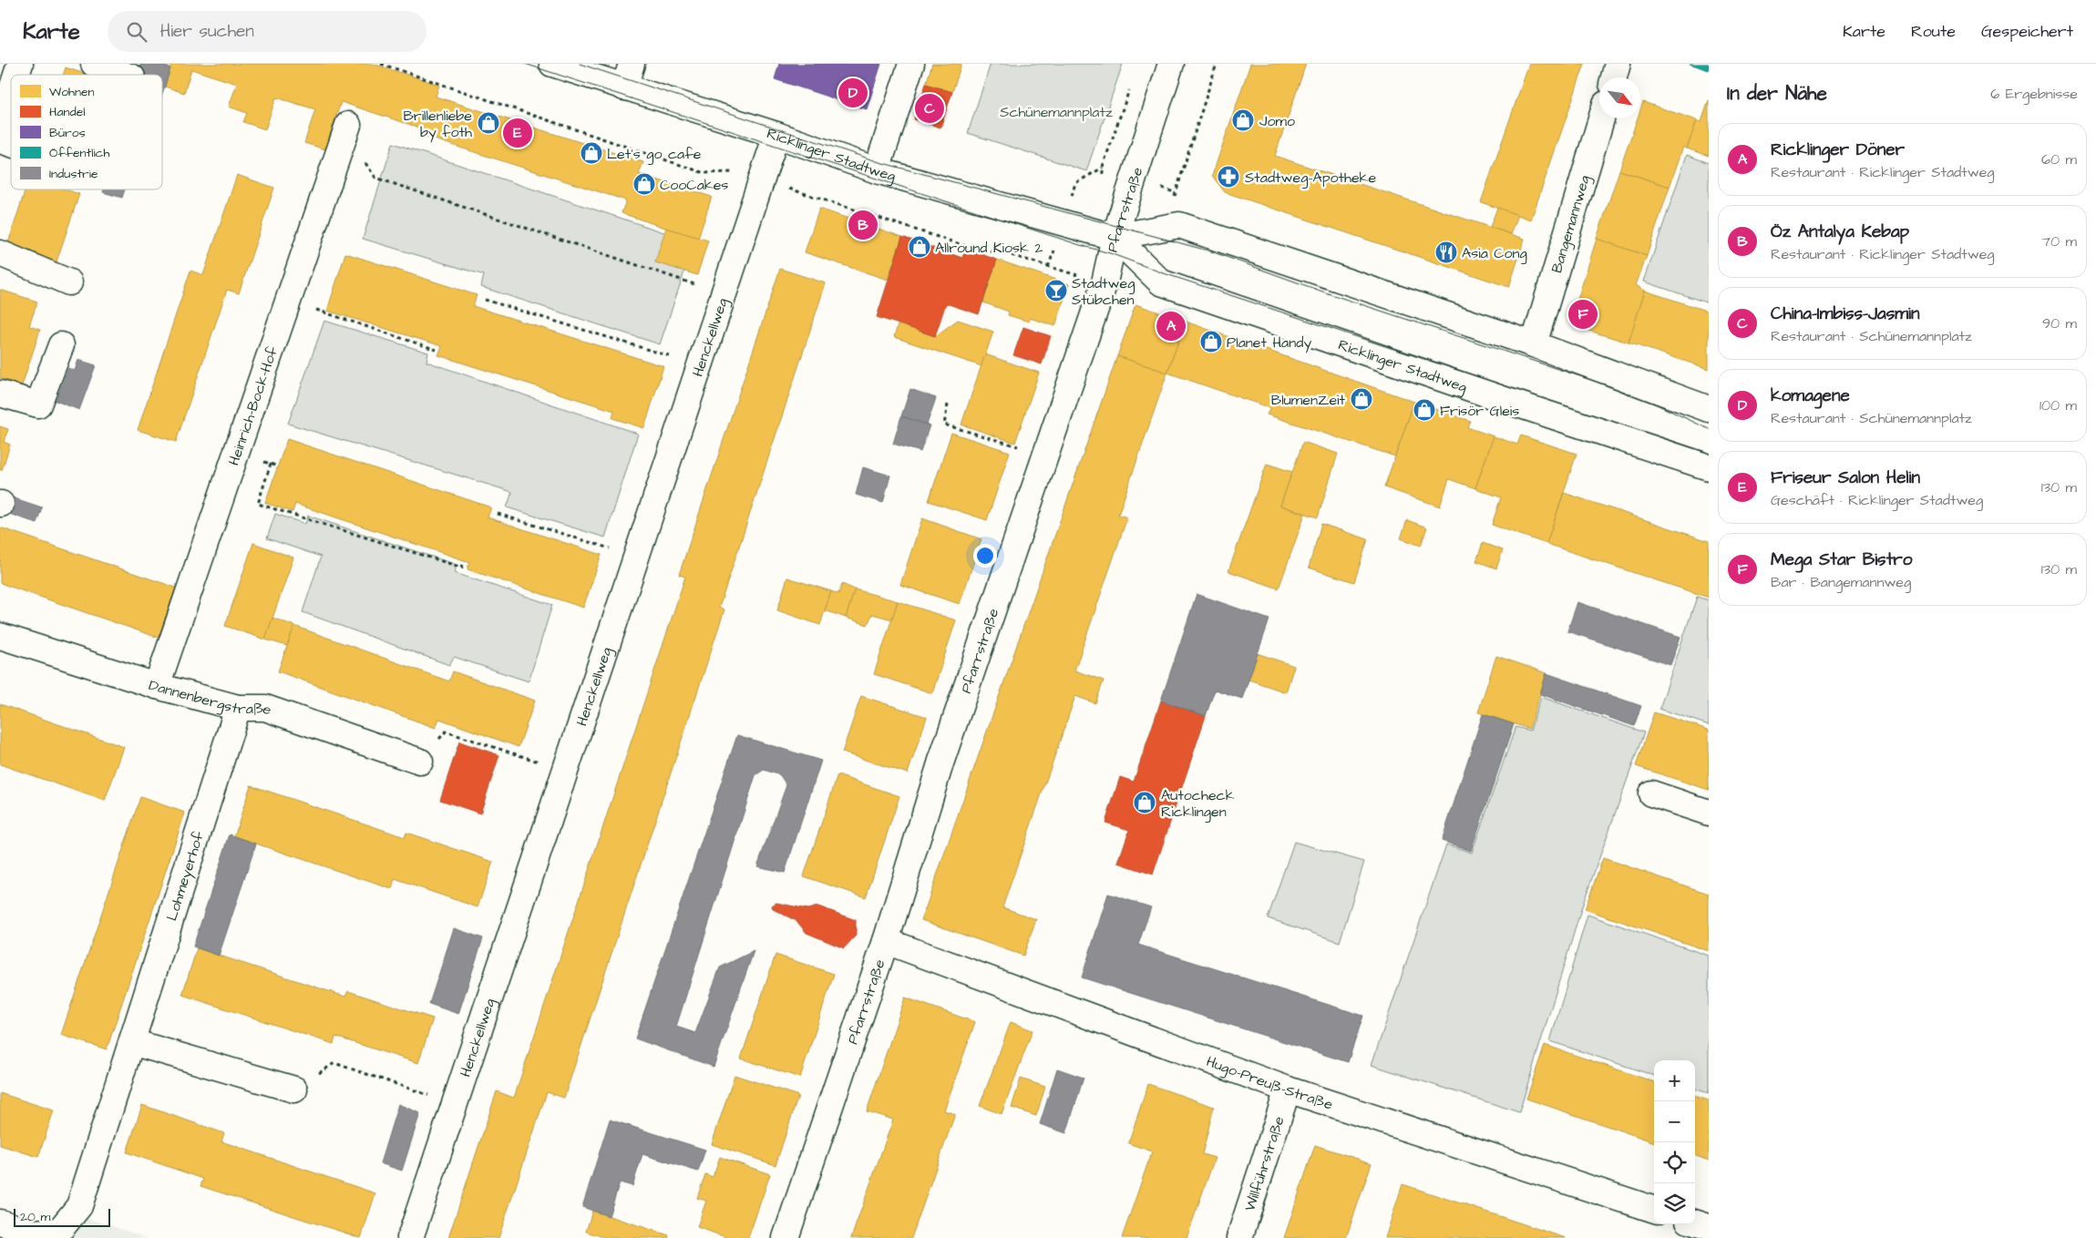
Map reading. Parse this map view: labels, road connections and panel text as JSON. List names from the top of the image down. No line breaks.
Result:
{"streets":{"street":["Ricklinger Stadtweg","Pfarrstraße","Bangemannweg","Henckellweg","Heinrich-Bock-Hof","Dannenbergstraße","Lohmeyerhof","Hugo-Preuß-Straße","Willführstraße"]},"crossings":[["Ricklinger Stadtweg","Pfarrstraße"],["Ricklinger Stadtweg","Bangemannweg"],["Ricklinger Stadtweg","Henckellweg"],["Pfarrstraße","Hugo-Preuß-Straße"],["Heinrich-Bock-Hof","Dannenbergstraße"],["Dannenbergstraße","Lohmeyerhof"],["Hugo-Preuß-Straße","Willführstraße"]],"parks":["Schünemannplatz"],"places":{"shop":["Jomo","Brillenliebe by foth","Let's go cafe","CooCakes","Allround Kiosk 2","Planet Handy","BlumenZeit","Frisör Gleis","Autocheck Ricklingen"],"pharmacy":["Stadtweg-Apotheke"],"restaurant":["Asia Cong"],"bar":["Stadtweg Stübchen"]},"legend":["Wohnen","Handel","Büros","Öffentlich","Industrie"],"scale_bar":"20 m","north":"bottom right","page":{"header":"Karte","search":"Hier suchen","nav":["Karte","Route","Gespeichert"],"heading":["In der Nähe","6 Ergebnisse"],"pins":["D","C","E","B","F","A"],"list":[{"mark":"A","name":"Ricklinger Döner","note":"Restaurant · Ricklinger Stadtweg","value":"60 m"},{"mark":"B","name":"Öz Antalya Kebap","note":"Restaurant · Ricklinger Stadtweg","value":"70 m"},{"mark":"C","name":"China-Imbiss-Jasmin","note":"Restaurant · Schünemannplatz","value":"90 m"},{"mark":"D","name":"komagene","note":"Restaurant · Schünemannplatz","value":"100 m"},{"mark":"E","name":"Friseur Salon Helin","note":"Geschäft · Ricklinger Stadtweg","value":"130 m"},{"mark":"F","name":"Mega Star Bistro","note":"Bar · Bangemannweg","value":"130 m"}],"map_buttons":["+","−"],"scale":"20 m"}}
